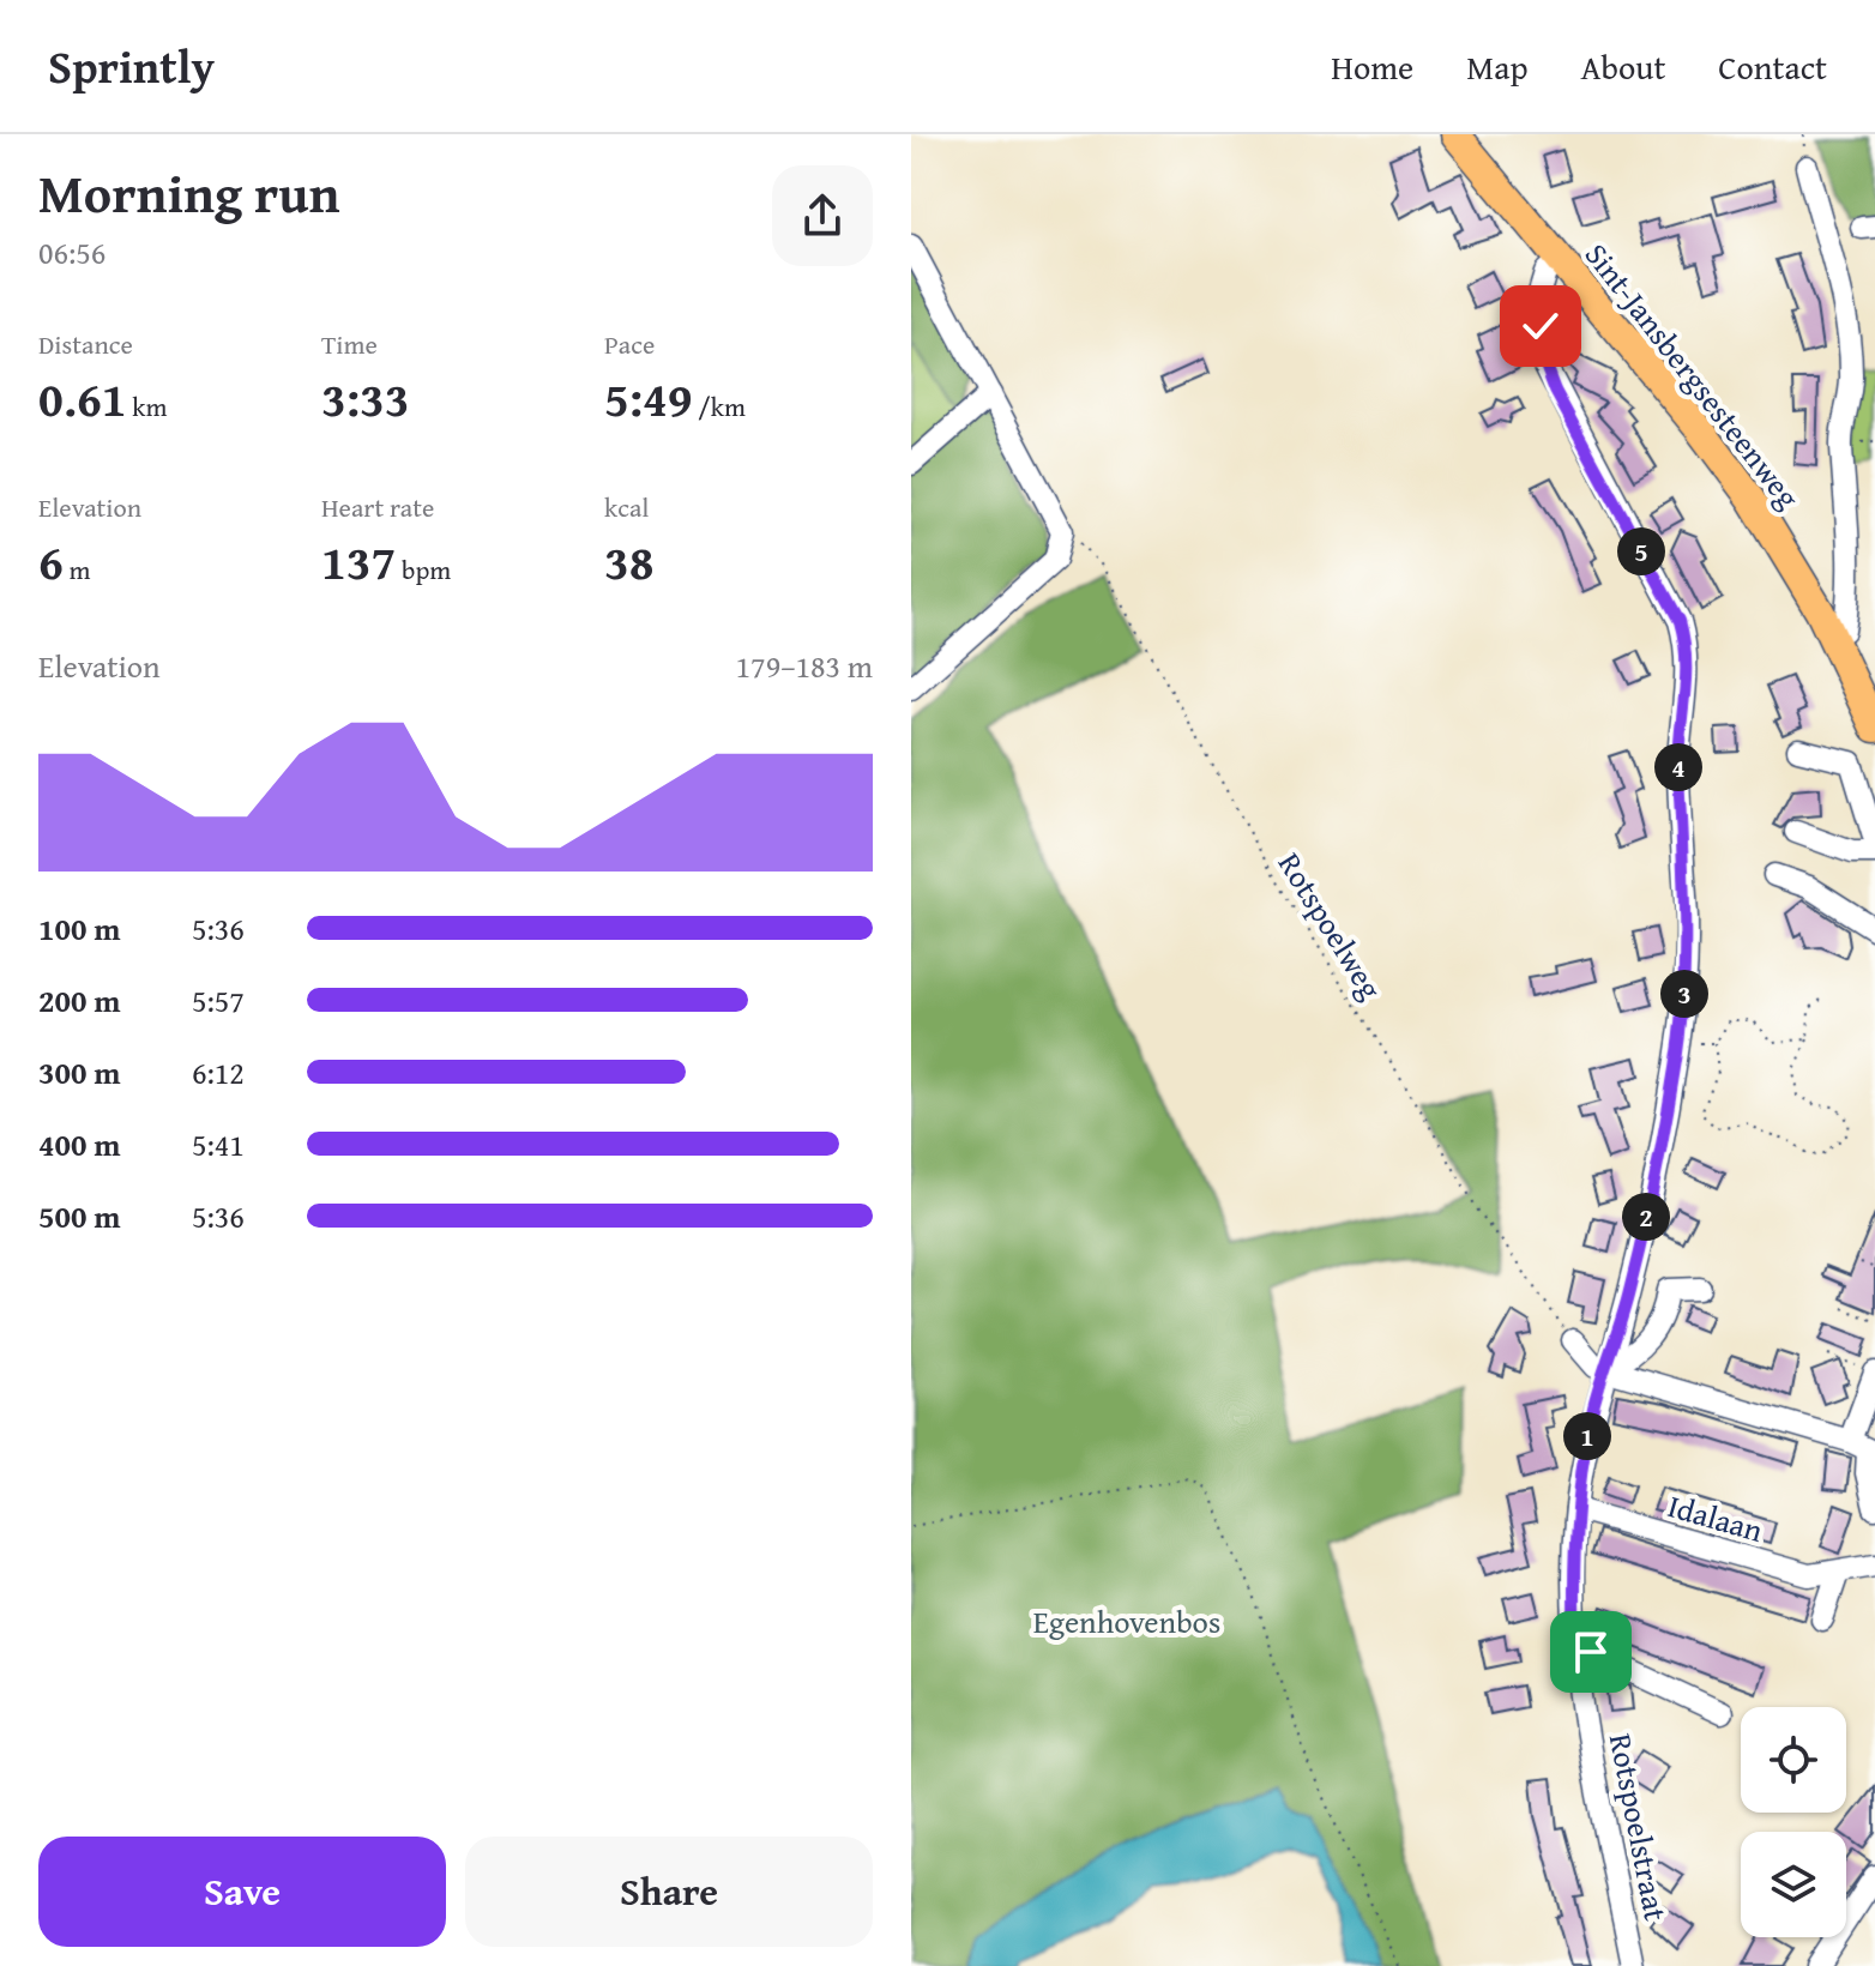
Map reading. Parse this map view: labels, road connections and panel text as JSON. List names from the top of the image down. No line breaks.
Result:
{"streets":{"main road":["Sint-Jansbergsesteenweg"],"street":["Idalaan","Rotspoelstraat"],"path":["Rotspoelweg"]},"crossings":[["Sint-Jansbergsesteenweg","Rotspoelstraat"],["Idalaan","Rotspoelstraat"]],"parks":["Egenhovenbos"],"page":{"header":"Sprintly","nav":["Home","Map","About","Contact"],"heading":["Morning run","06:56"],"stats":[["Distance","0.61 km"],["Time","3:33"],["Pace","5:49 /km"],["Elevation","6 m"],["Heart rate","137 bpm"],["kcal","38"]],"pins":["5","4","3","2","1"],"chart":["Elevation","179–183 m"],"list":[{"name":"100 m","note":"5:36"},{"name":"200 m","note":"5:57"},{"name":"300 m","note":"6:12"},{"name":"400 m","note":"5:41"},{"name":"500 m","note":"5:36"}],"buttons":["Save","Share"]}}
